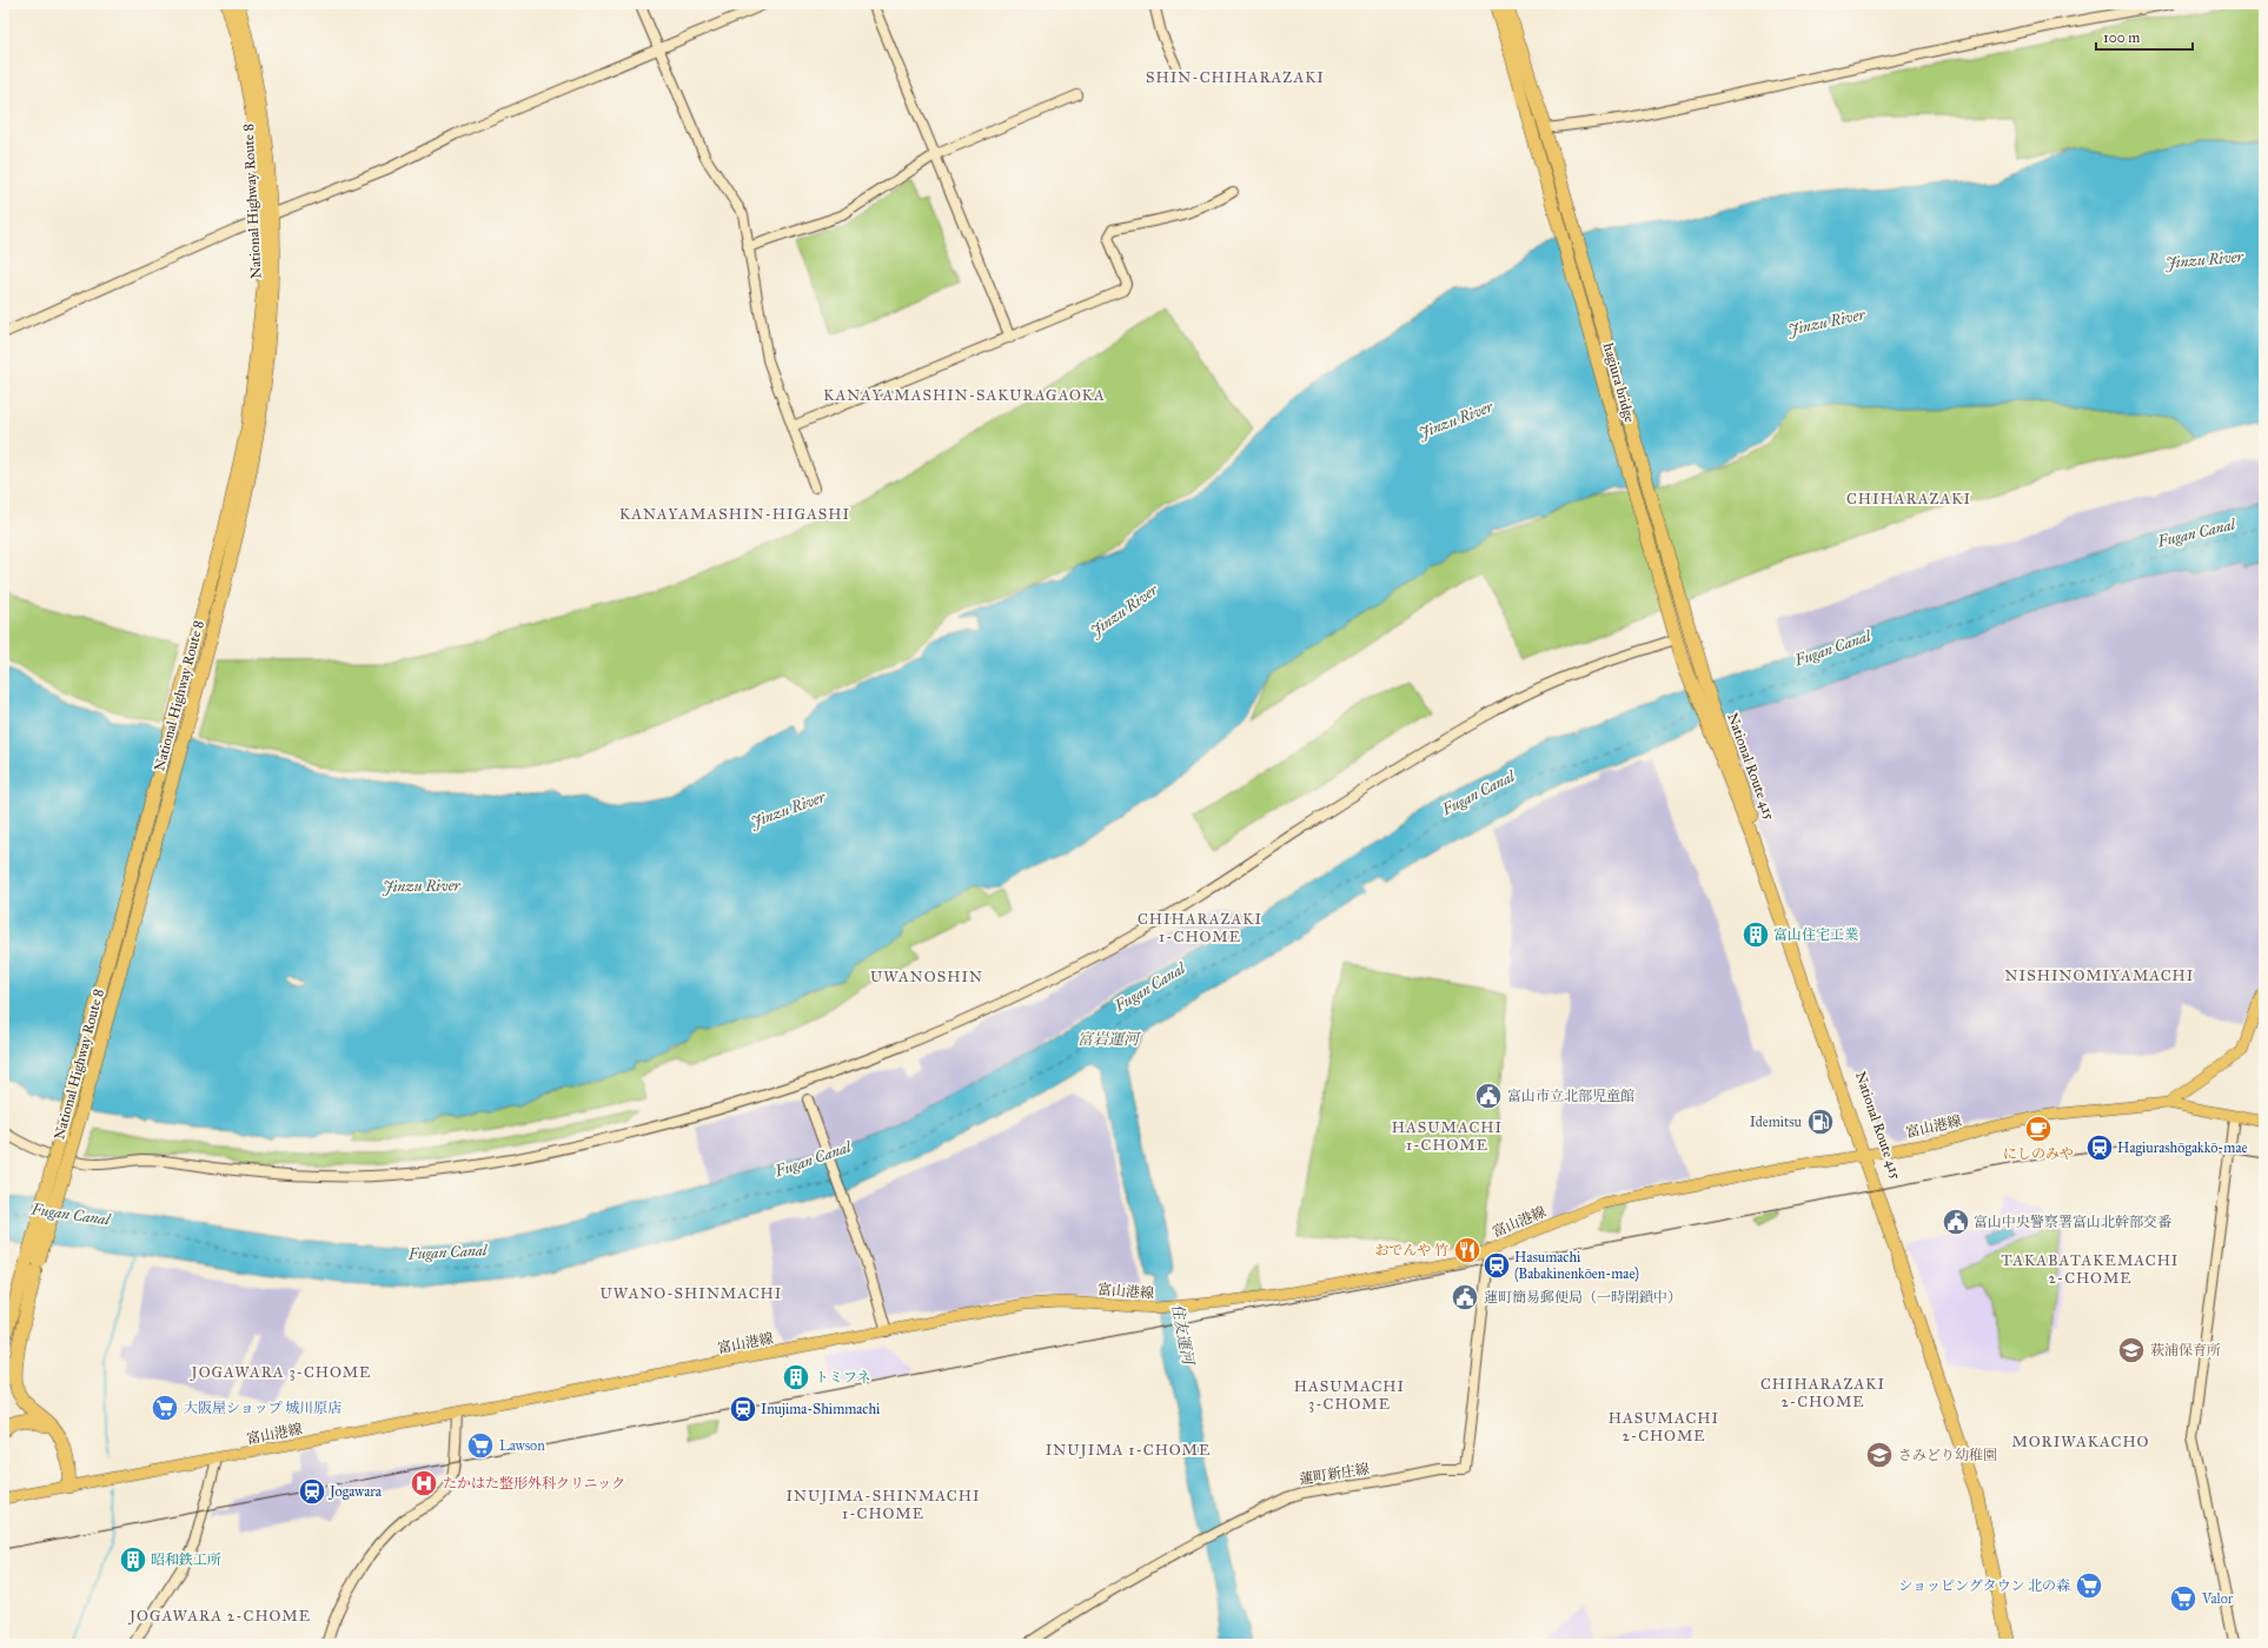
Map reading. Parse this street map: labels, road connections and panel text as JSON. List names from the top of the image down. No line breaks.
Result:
{"streets":{"highway":["National Highway Route 8","hagiura bridge","National Route 415"],"main road":["富山港線"],"street":["蓮町新庄線"]},"crossings":[["hagiura bridge","National Route 415"],["National Route 415","富山港線"],["富山港線","蓮町新庄線"]],"districts":["SHIN-CHIHARAZAKI","KANAYAMASHIN-SAKURAGAOKA","CHIHARAZAKI","KANAYAMASHIN-HIGASHI","CHIHARAZAKI 1-CHOME","NISHINOMIYAMACHI","UWANOSHIN","HASUMACHI 1-CHOME","TAKABATAKEMACHI 2-CHOME","UWANO-SHINMACHI","JOGAWARA 3-CHOME","CHIHARAZAKI 2-CHOME","HASUMACHI 3-CHOME","HASUMACHI 2-CHOME","MORIWAKACHO","INUJIMA 1-CHOME","INUJIMA-SHINMACHI 1-CHOME","JOGAWARA 2-CHOME"],"water":["Jinzu River","Fugan Canal","富岩運河","住友運河"],"places":{"building":["富山住宅工業","トミフネ","昭和鉄工所"],"public building":["富山市立北部児童館","富山中央警察署富山北幹部交番","蓮町簡易郵便局（一時閉鎖中）"],"fuel station":["Idemitsu"],"cafe":["にしのみや"],"station":["Hagiurashōgakkō-mae","Hasumachi (Babakinenkōen-mae)","Inujima-Shimmachi","Jogawara"],"restaurant":["おでんや 竹"],"school or university":["萩浦保育所","さみどり幼稚園"],"supermarket":["大阪屋ショップ 城川原店","Lawson","ショッピングタウン 北の森","Valor"],"hospital":["たかはた整形外科クリニック"]},"scale_bar":"100 m"}
